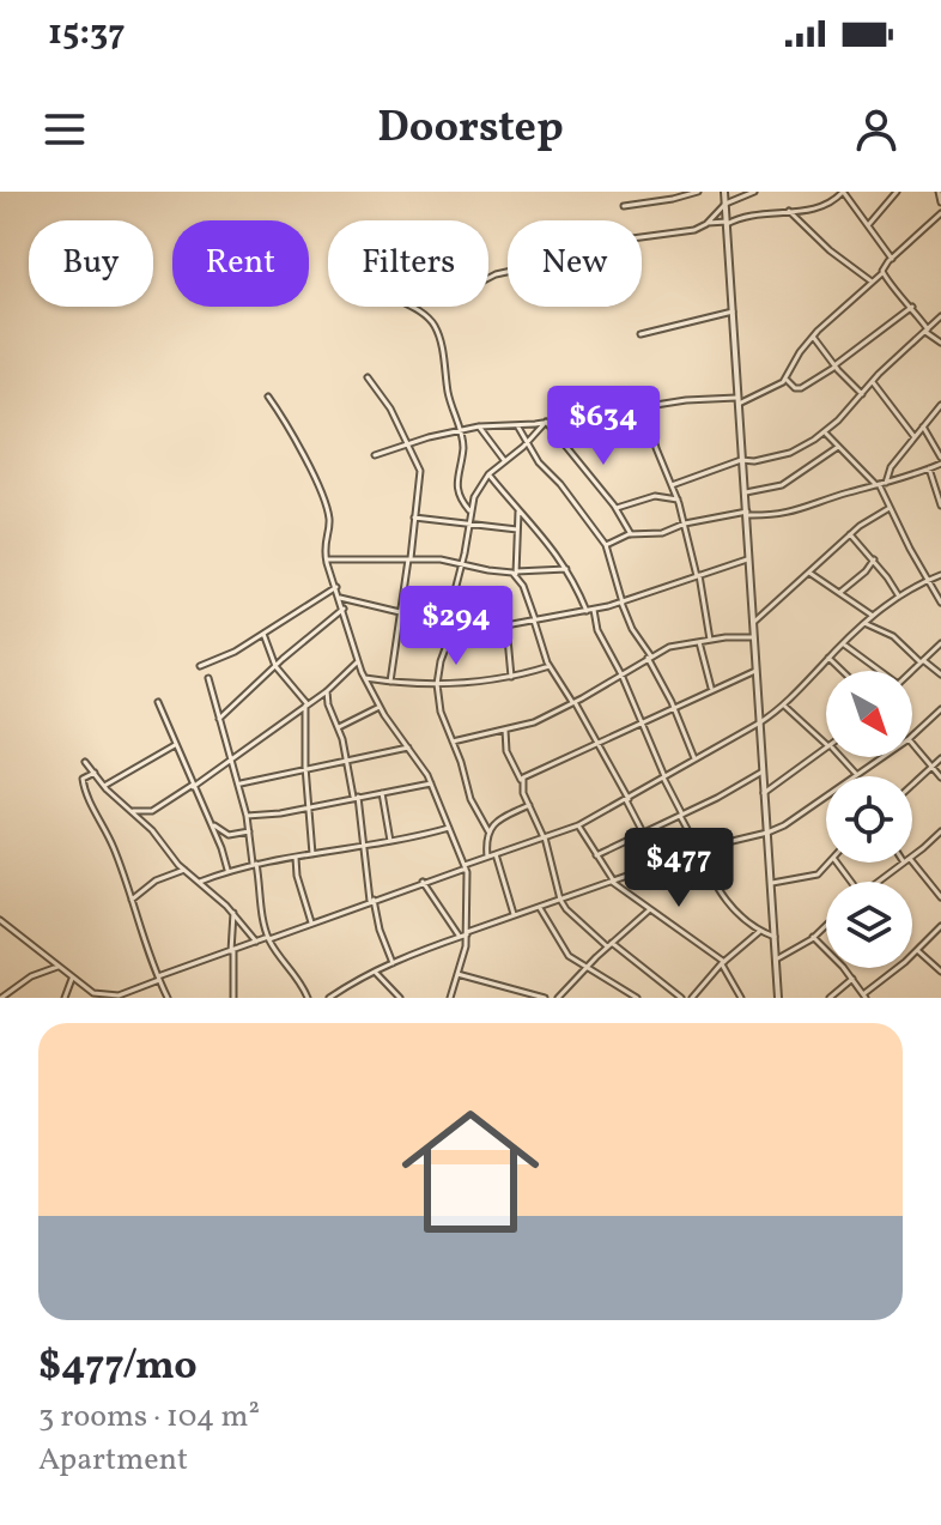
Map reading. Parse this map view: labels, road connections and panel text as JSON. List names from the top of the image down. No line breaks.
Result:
{"north":"bottom right","page":{"status":"15:37","header":"Doorstep","chip":["Buy","Rent","Filters","New"],"price":["$634","$294","$477"],"list":[{"name":"$477/mo","note":"3 rooms · 104 m² · Apartment"}]}}
